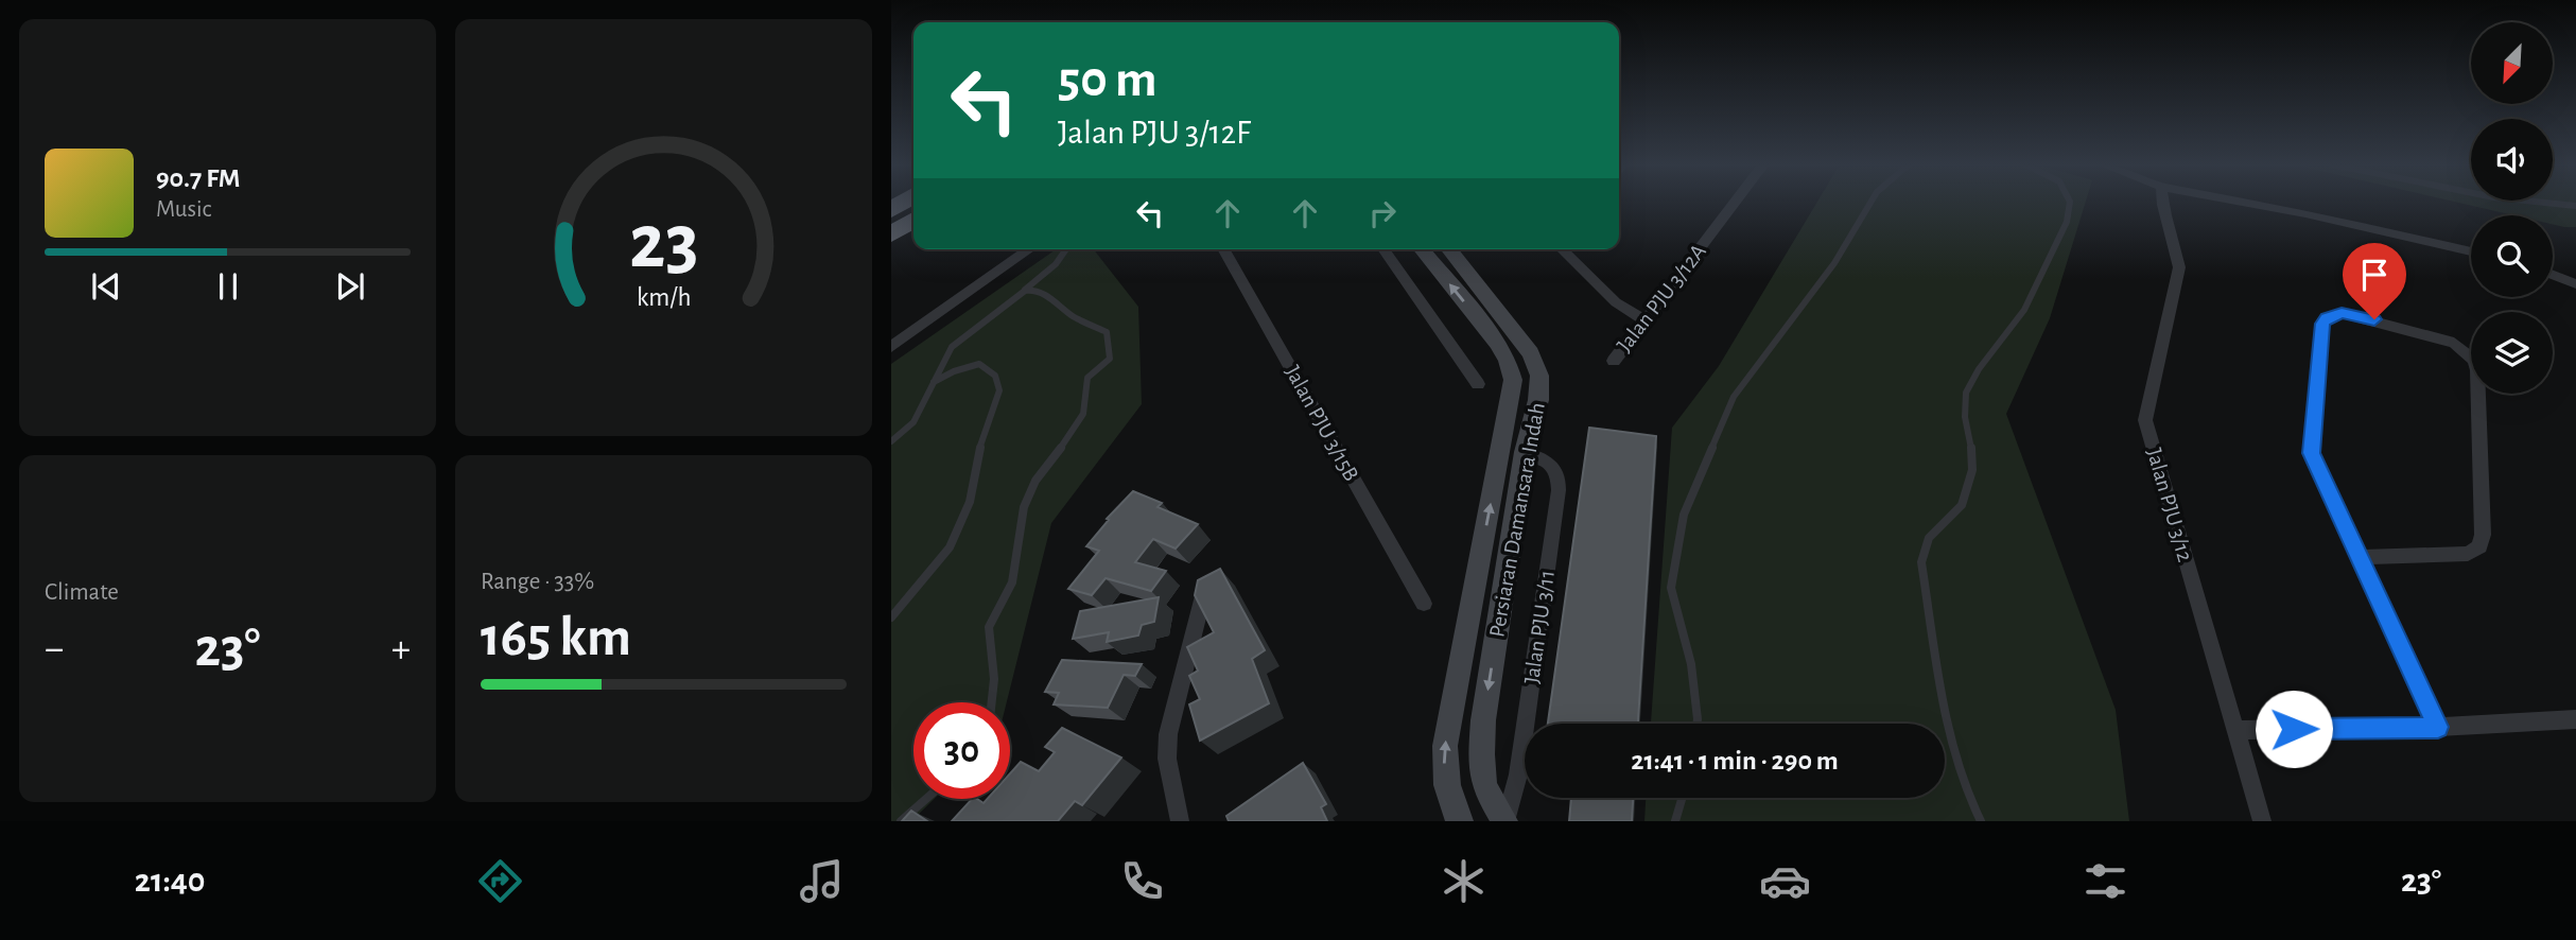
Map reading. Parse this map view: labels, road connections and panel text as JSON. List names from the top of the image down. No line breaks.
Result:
{"streets":{"main road":["Persiaran Damansara Indah"],"street":["Jalan PJU 3/12A","Jalan PJU 3/15B","Jalan PJU 3/12","Jalan PJU 3/11"]},"crossings":[["Persiaran Damansara Indah","Jalan PJU 3/11"]],"north":"bottom left","page":{"turn":["50 m","Jalan PJU 3/12F"],"song":["90.7 FM","Music"],"tile":["Climate",["Range · 33%","165 km"]],"heat":["−","23°","+"],"limit":"30","trip":"21:41 · 1 min · 290 m","tabs":["21:40","23°"],"gauge":["23","km/h"]}}
